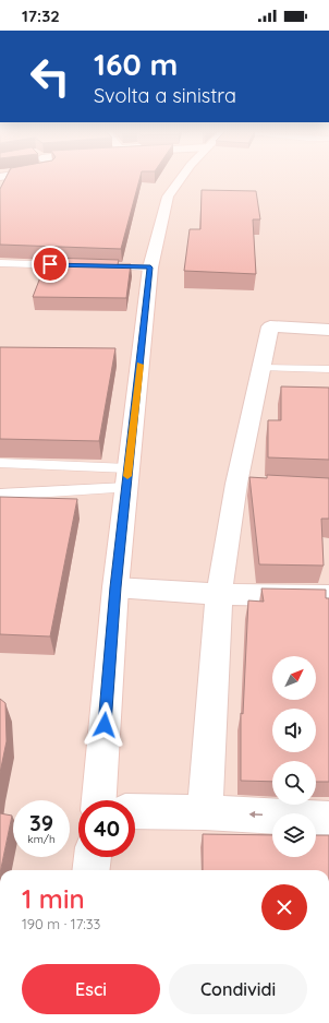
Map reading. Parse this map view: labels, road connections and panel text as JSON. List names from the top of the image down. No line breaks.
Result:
{"north":"top right","page":{"status":"17:32","turn":["160 m","Svolta a sinistra"],"speed":"39 km/h","limit":"40","heading":["1 min","190 m · 17:33"],"buttons":["Esci","Condividi"]}}
